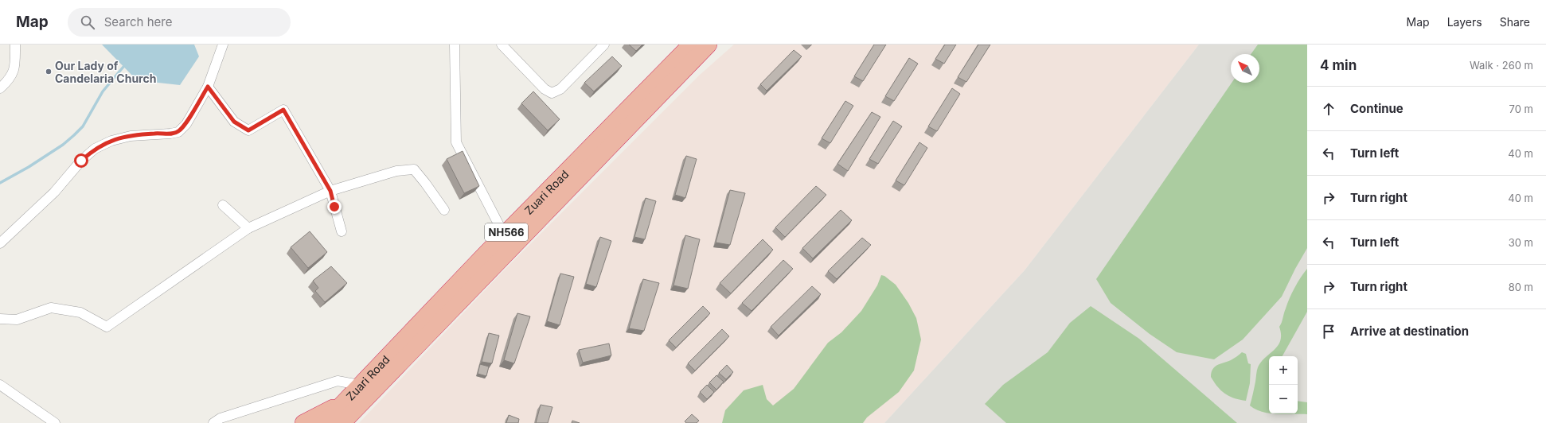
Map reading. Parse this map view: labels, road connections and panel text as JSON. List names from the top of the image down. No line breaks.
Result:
{"streets":{"highway":["Zuari Road","NH566"]},"places":["Our Lady of Candelaria Church"],"north":"top left","page":{"header":"Map","search":"Search here","nav":["Map","Layers","Share"],"heading":["4 min","Walk · 260 m"],"list":[["Continue","70 m"],["Turn left","40 m"],["Turn right","40 m"],["Turn left","30 m"],["Turn right","80 m"],"Arrive at destination"],"map_buttons":["+","−"]}}
